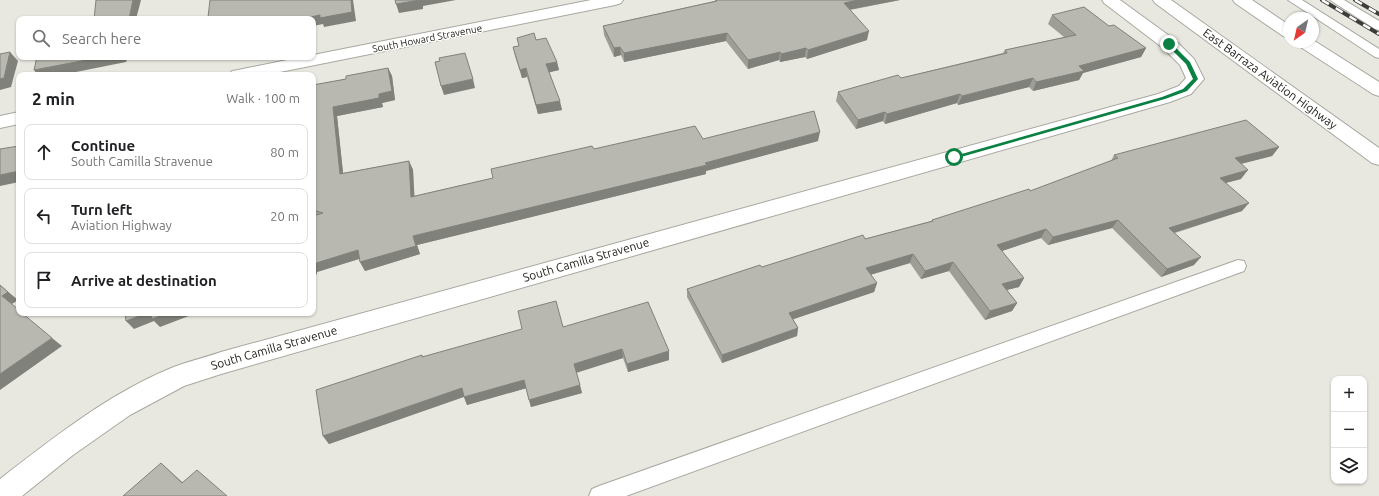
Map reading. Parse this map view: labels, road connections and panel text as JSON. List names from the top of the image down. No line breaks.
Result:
{"streets":{"street":["South Howard Stravenue","East Barraza Aviation Highway","South Camilla Stravenue"]},"north":"bottom left","page":{"search":"Search here","heading":["2 min","Walk · 100 m"],"list":[["Continue","South Camilla Stravenue","80 m"],["Turn left","Aviation Highway","20 m"],"Arrive at destination"],"map_buttons":["+","−"]}}
